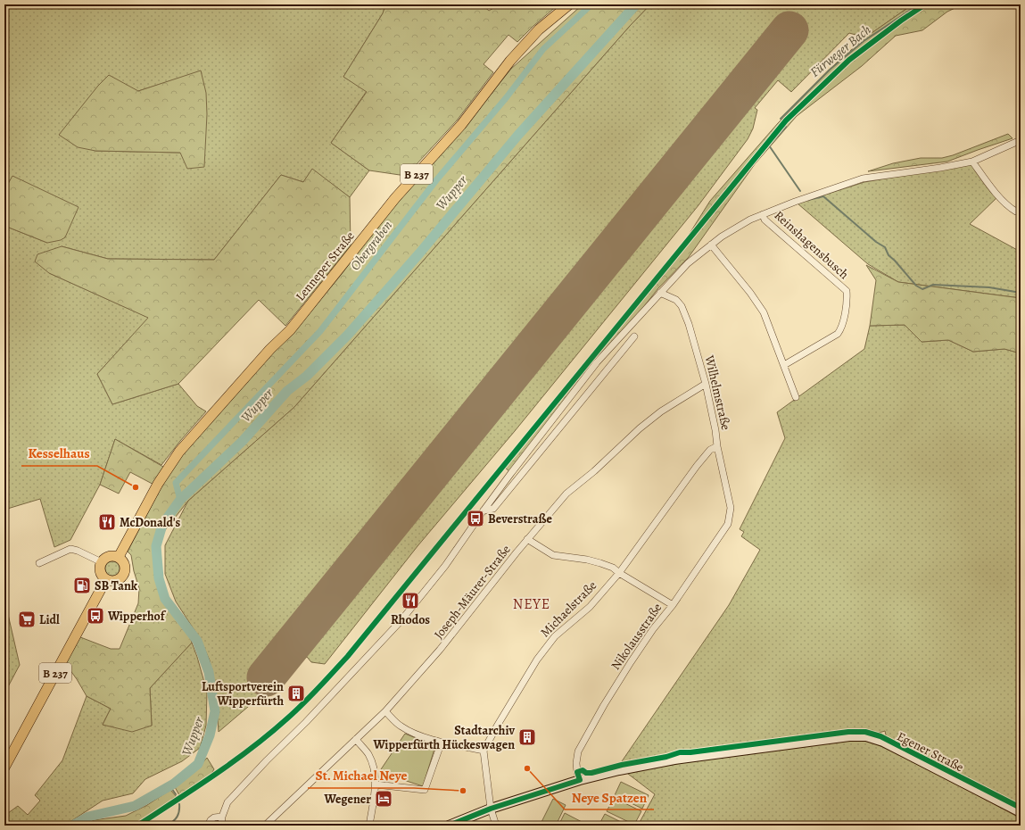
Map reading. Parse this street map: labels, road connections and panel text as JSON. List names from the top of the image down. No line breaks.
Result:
{"streets":{"main road":["B 237","Lenneper Straße"],"street":["Reinshagensbusch","Wilhelmstraße","Joseph-Mäurer-Straße","Michaelstraße","Nikolausstraße","Egener Straße"]},"crossings":[["B 237","Lenneper Straße"],["Wilhelmstraße","Joseph-Mäurer-Straße"],["Wilhelmstraße","Michaelstraße"],["Wilhelmstraße","Nikolausstraße"],["Nikolausstraße","Egener Straße"]],"districts":["NEYE"],"water":["Fürweger Bach","Wupper","Obergraben"],"places":{"other":["Kesselhaus","Neye Spatzen","St. Michael Neye"],"bus stop":["Beverstraße","Wipperhof"],"restaurant":["McDonald's","Rhodos"],"fuel station":["SB Tank"],"supermarket":["Lidl"],"building":["Luftsportverein Wipperfürth","Stadtarchiv Wipperfürth Hückeswagen"],"hotel":["Wegener"]}}
